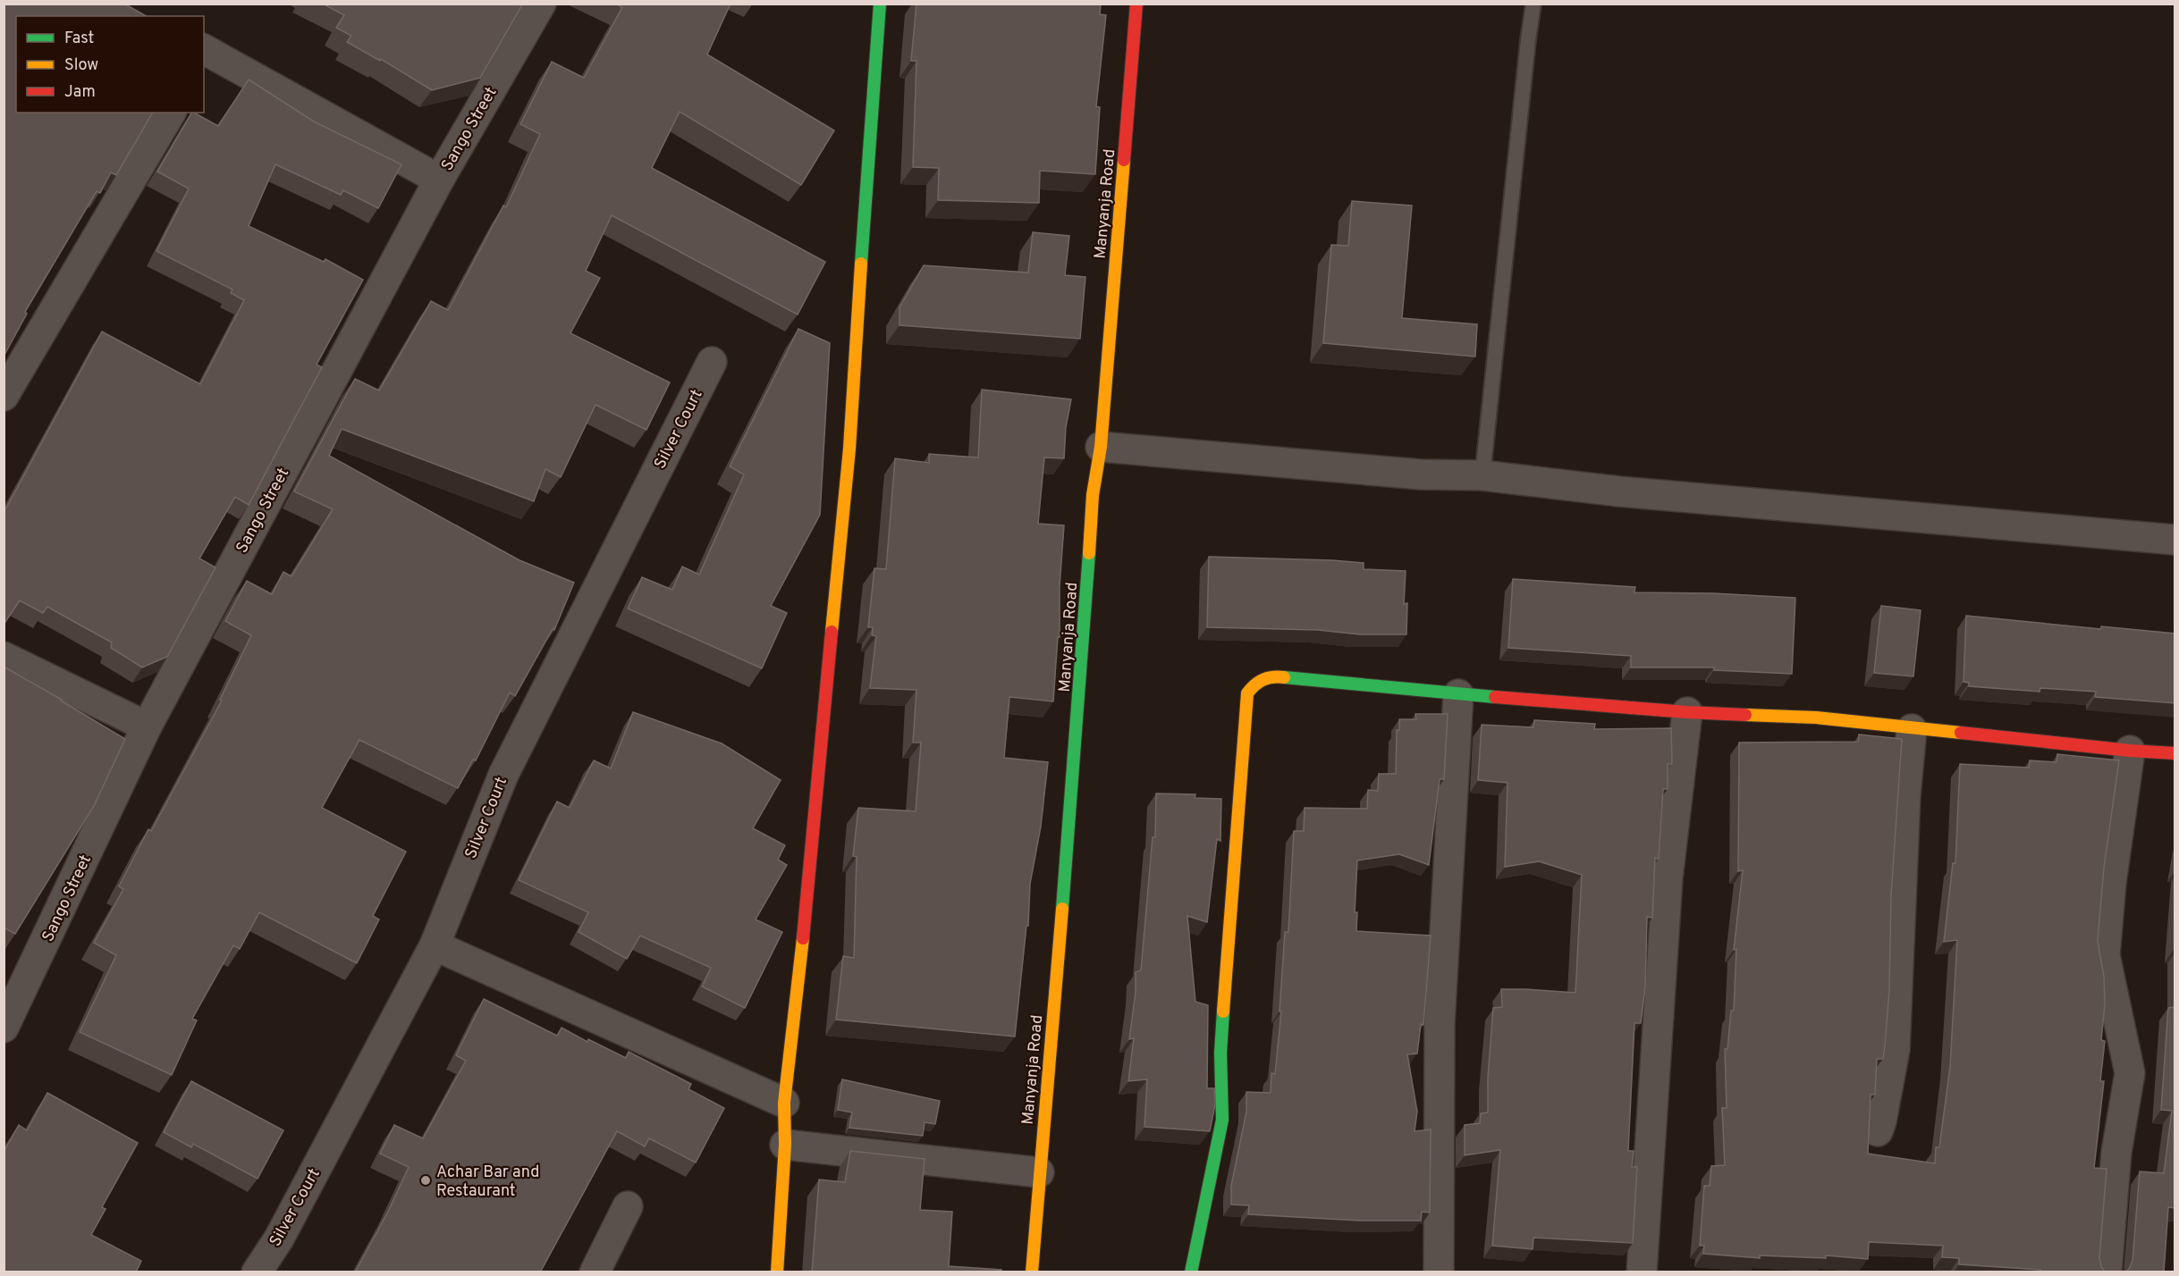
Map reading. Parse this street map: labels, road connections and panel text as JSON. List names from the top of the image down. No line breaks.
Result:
{"streets":{"street":["Sango Street","Manyanja Road","Silver Court"]},"places":["Achar Bar and Restaurant"],"legend":["Fast","Slow","Jam"]}
